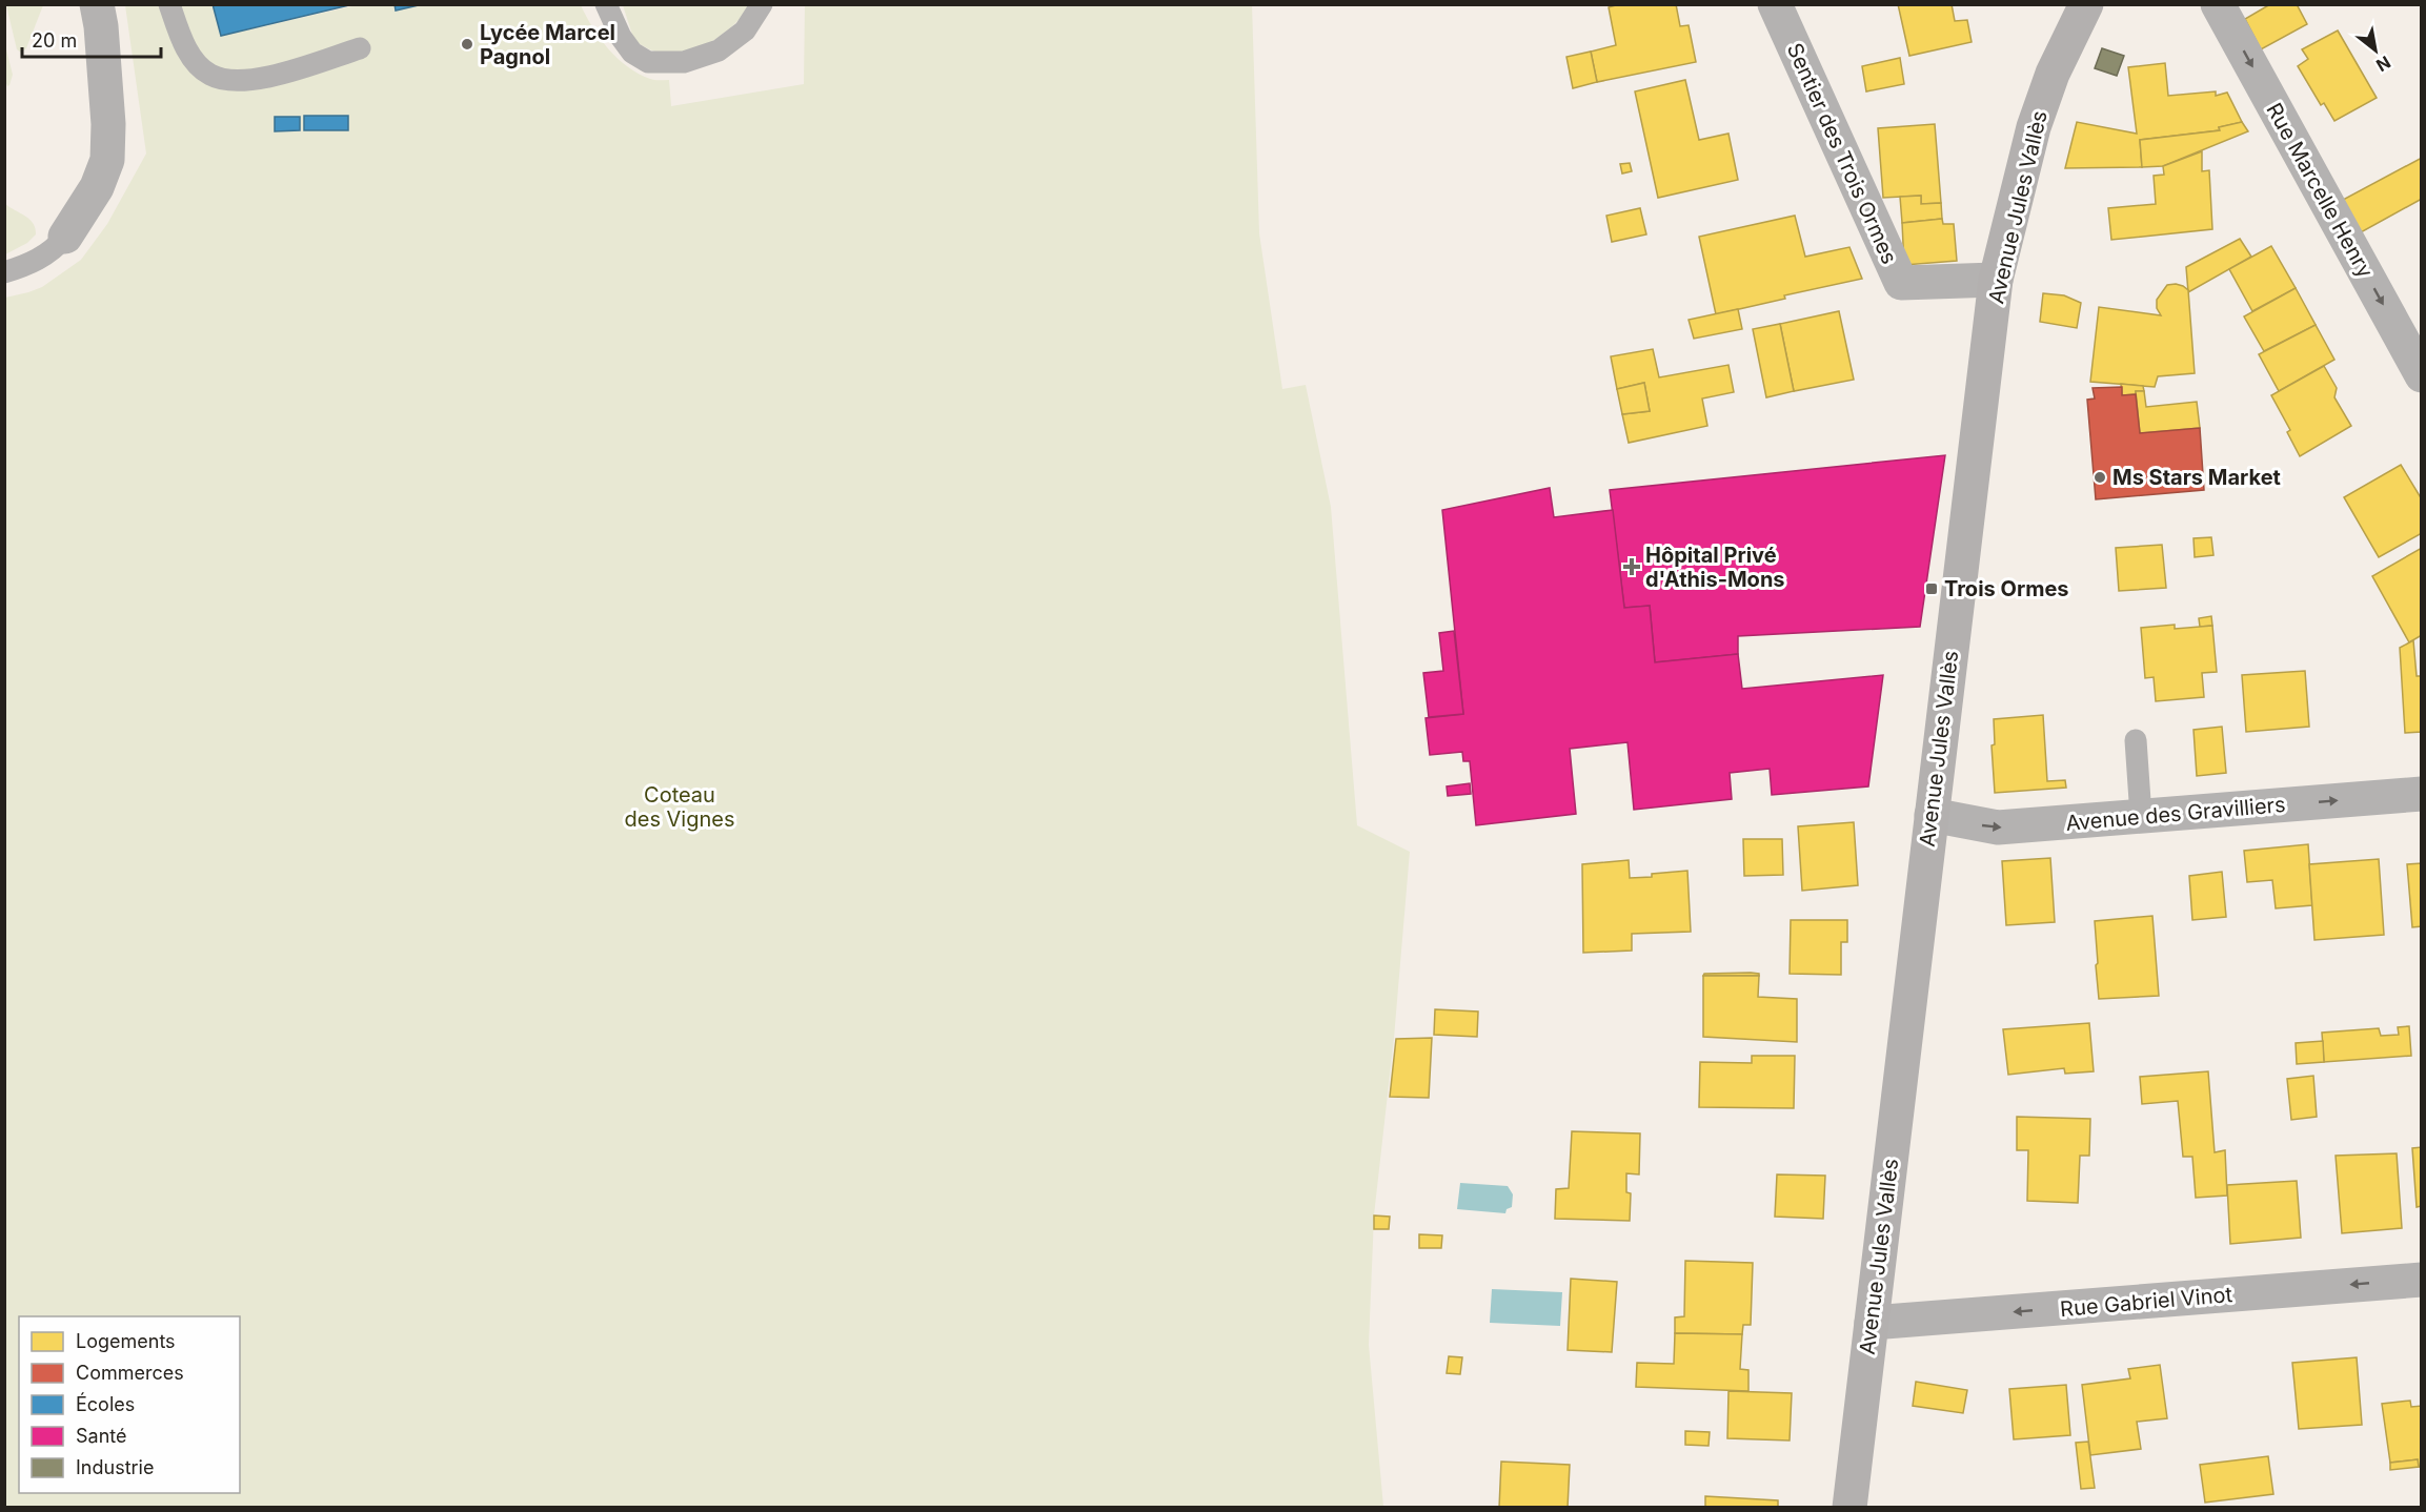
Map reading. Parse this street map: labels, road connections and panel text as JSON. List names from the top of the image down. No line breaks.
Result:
{"streets":{"main road":["Avenue Jules Vallès"],"street":["Sentier des Trois Ormes","Rue Marcelle Henry","Avenue des Gravilliers","Rue Gabriel Vinot"]},"crossings":[["Sentier des Trois Ormes","Avenue Jules Vallès"],["Avenue Jules Vallès","Avenue des Gravilliers"],["Avenue Jules Vallès","Rue Gabriel Vinot"]],"one_way":["Rue Marcelle Henry","Avenue des Gravilliers","Rue Gabriel Vinot"],"parks":["Coteau des Vignes"],"places":{"other":["Lycée Marcel Pagnol","Ms Stars Market"],"health":["Hôpital Privé d'Athis-Mons"],"transit":["Trois Ormes"]},"legend":["Logements","Commerces","Écoles","Santé","Industrie"],"scale_bar":"20 m","north":"bottom right"}
